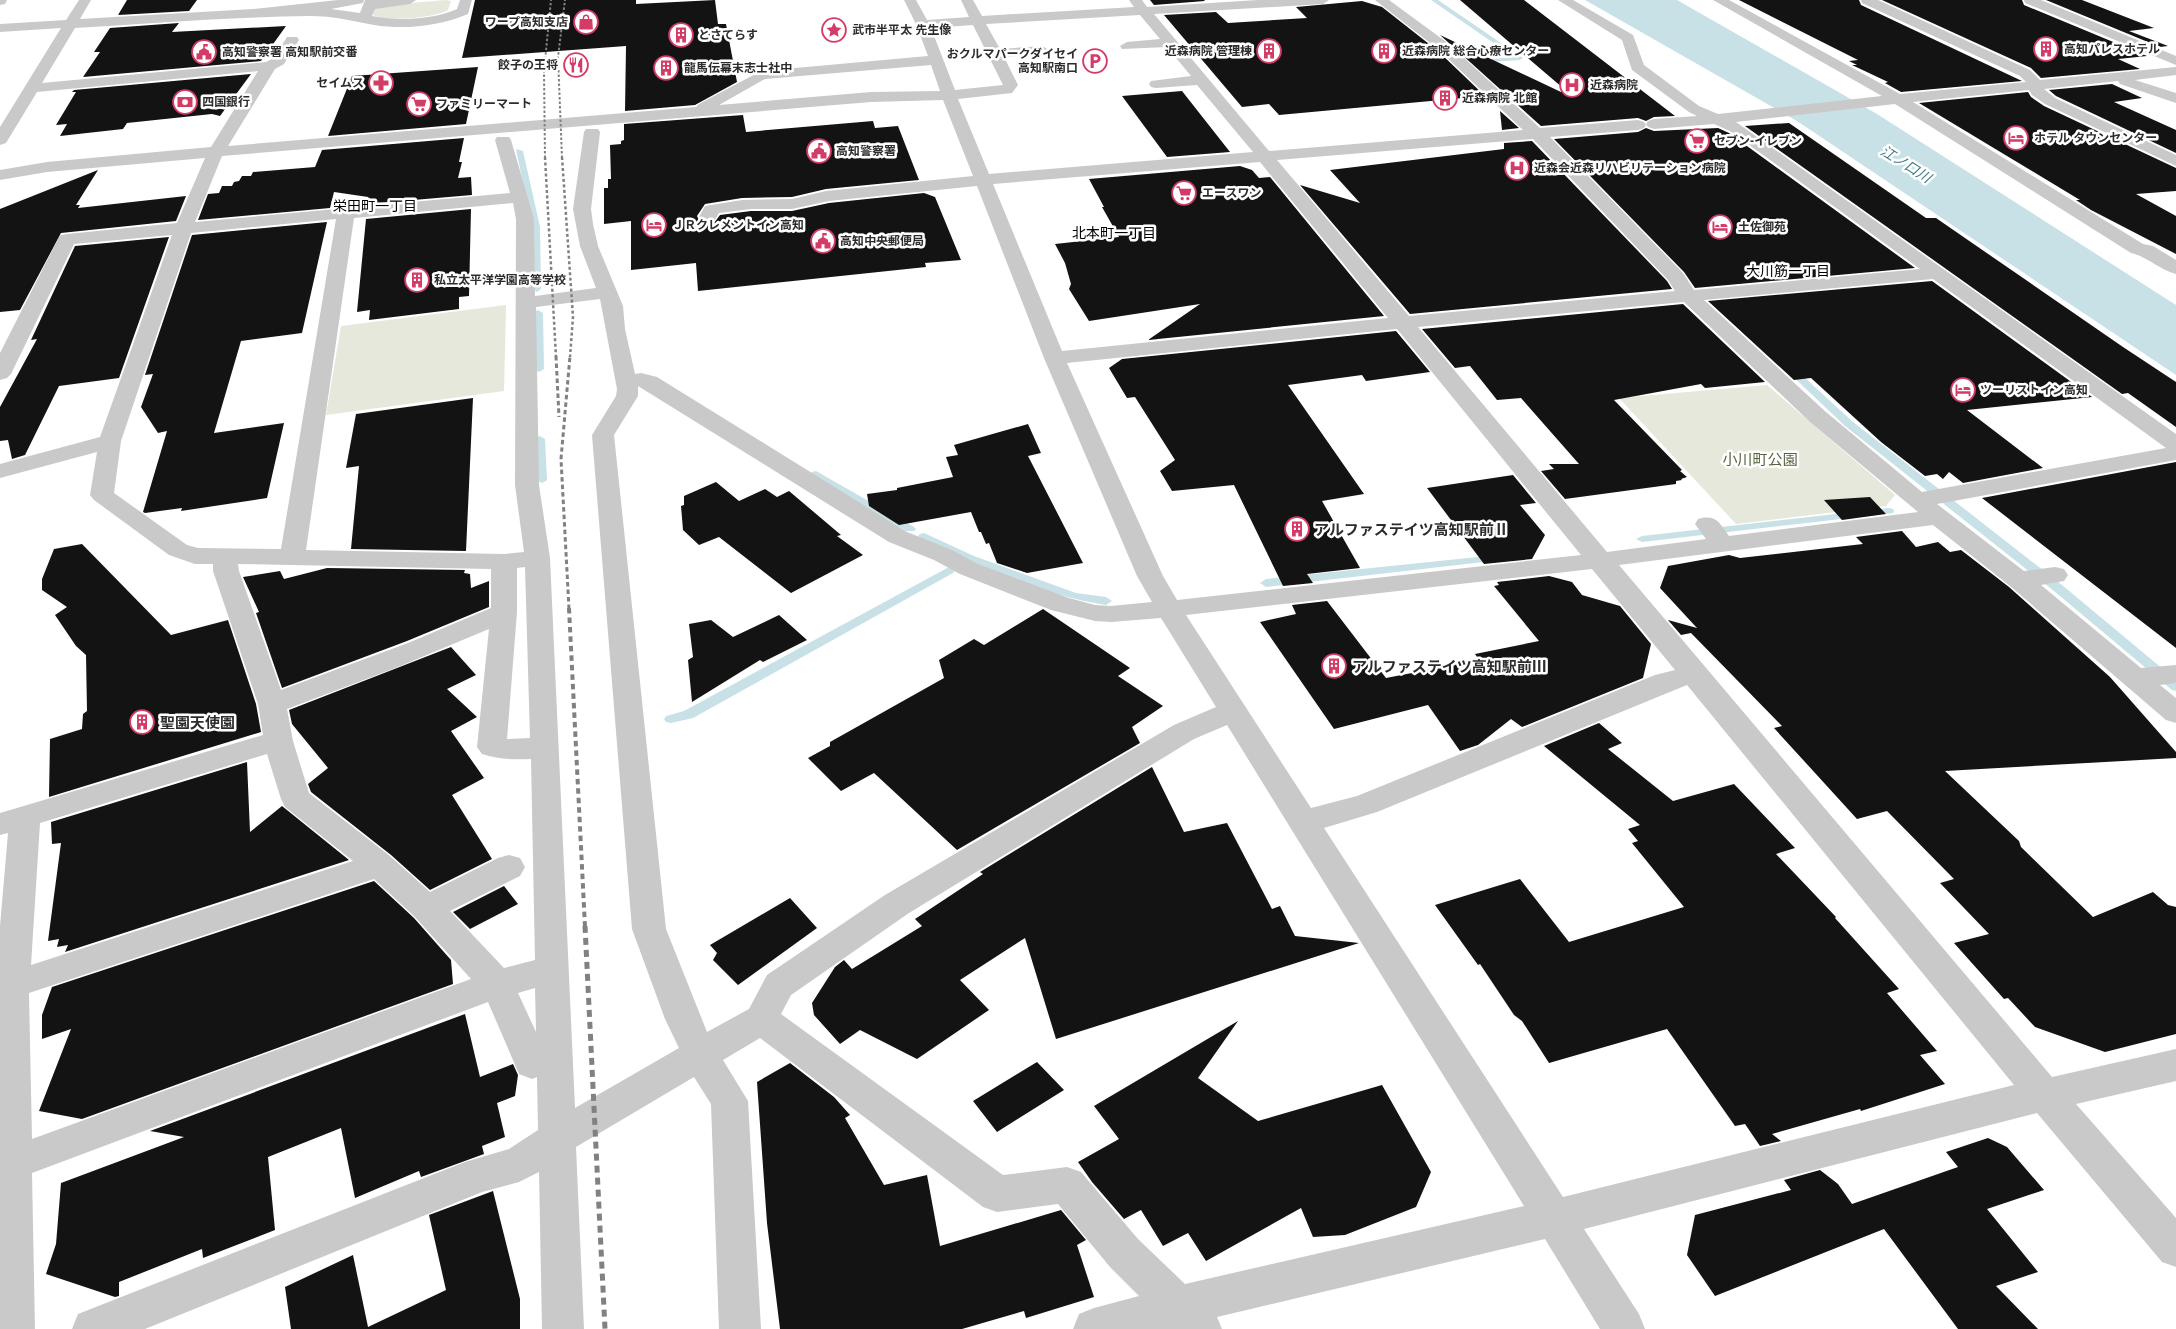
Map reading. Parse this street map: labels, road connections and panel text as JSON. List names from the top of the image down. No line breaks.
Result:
{"districts":["栄田町一丁目","北本町一丁目","大川筋一丁目"],"water":["江ノ口川"],"parks":["小川町公園"],"places":{"shop":["ワープ高知支店"],"place":["武市半平太 先生像"],"building":["とさてらす","高知パレスホテル","近森病院 管理棟","近森病院 総合心療センター","龍馬伝幕末志士社中","近森病院 北館","私立太平洋学園高等学校","アルファステイツ高知駅前Ⅱ","アルファステイツ高知駅前Ⅲ","聖園天使園"],"public building":["高知警察署 高知駅前交番","高知警察署","高知中央郵便局"],"parking":["おクルマパークダイセイ 高知駅南口"],"restaurant":["餃子の王将"],"pharmacy":["セイムス"],"hospital":["近森病院","近森会近森リハビリテーション病院"],"bank":["四国銀行"],"supermarket":["ファミリーマート","セブン-イレブン","エースワン"],"hotel":["ホテル タウンセンター","ＪＲクレメントイン高知","土佐御苑","ツーリストイン高知"]}}
